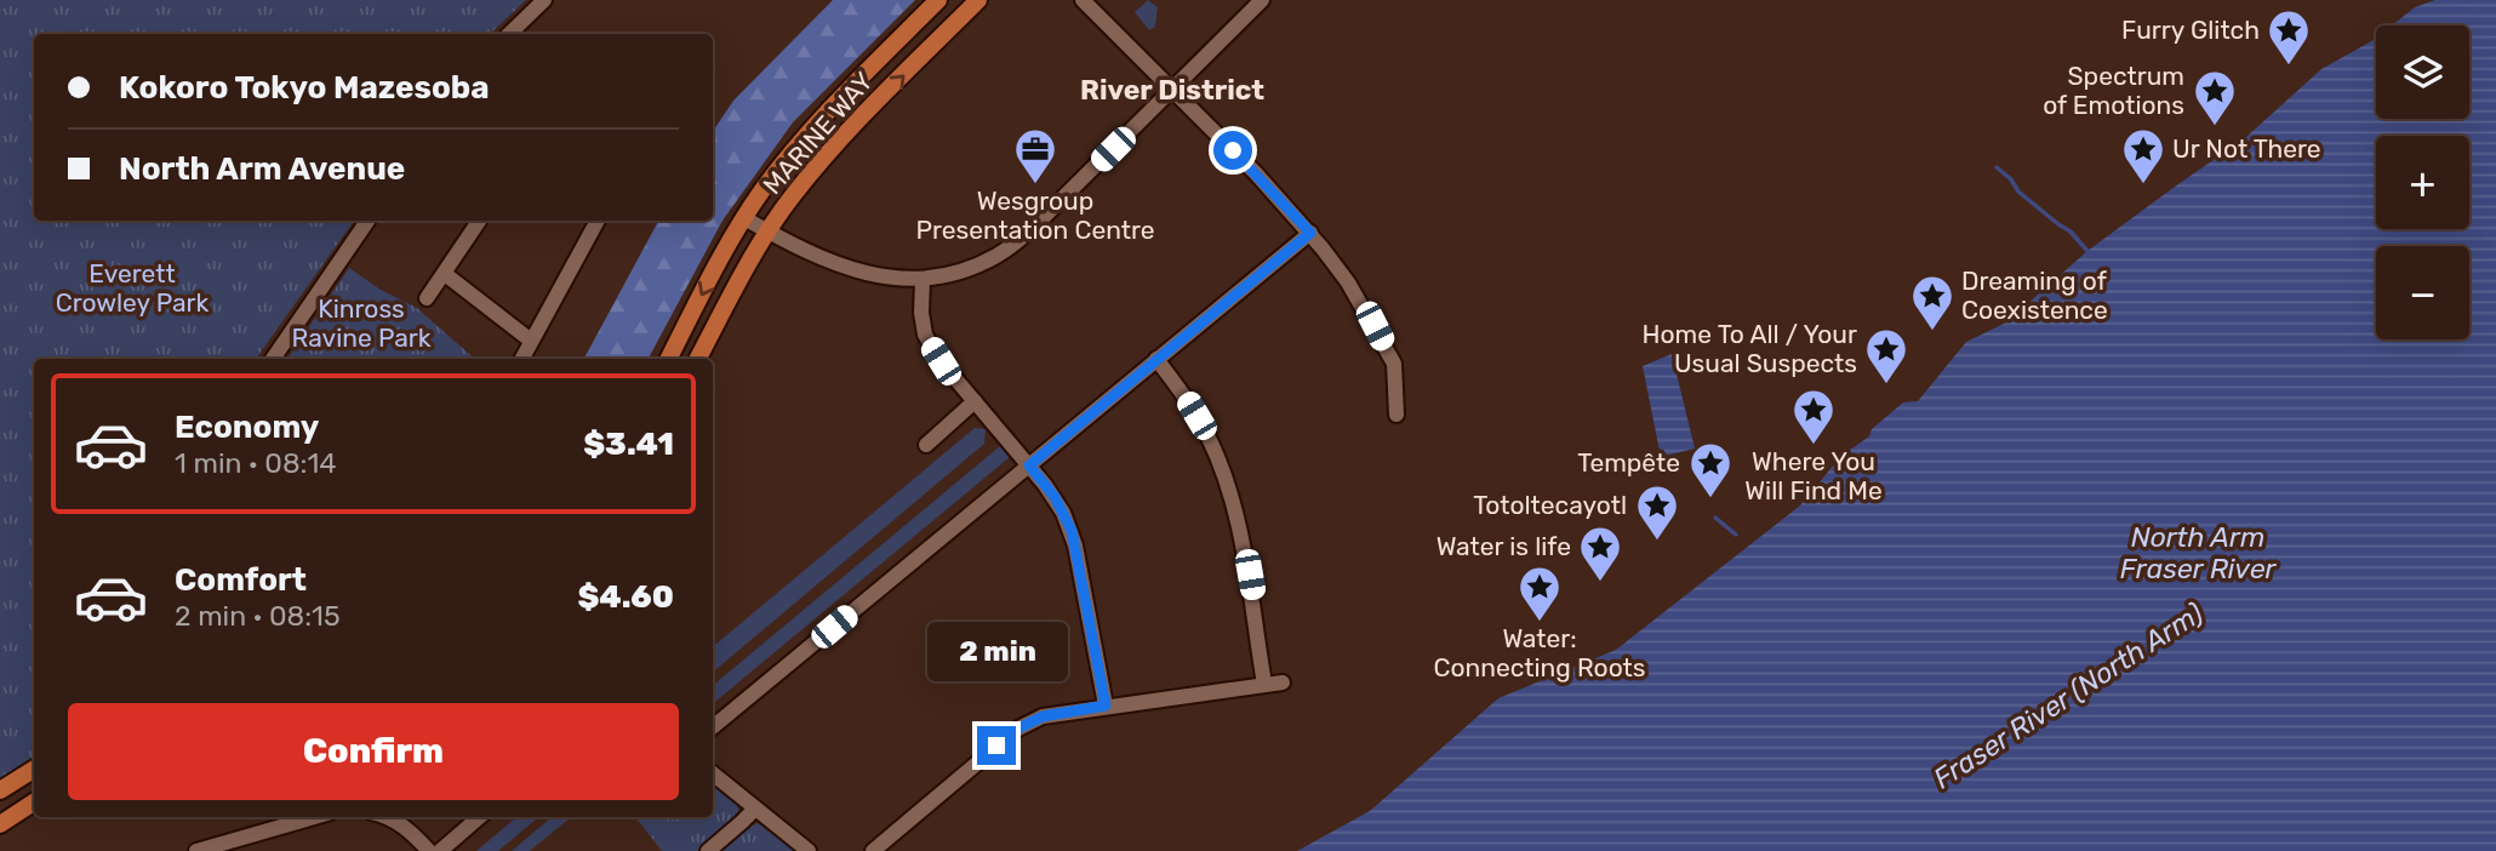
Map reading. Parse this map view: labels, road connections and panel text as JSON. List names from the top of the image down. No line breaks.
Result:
{"streets":{"main road":["MARINE WAY"]},"districts":["River District"],"water":["North Arm Fraser River","Fraser River (North Arm)"],"parks":["Everett Crowley Park","Kinross Ravine Park"],"places":{"place":["Furry Glitch","Spectrum of Emotions","Ur Not There","Dreaming of Coexistence","Home To All / Your Usual Suspects","Where You Will Find Me","Tempête","Totoltecayotl","Water is life","Water: Connecting Roots"],"office":["Wesgroup Presentation Centre"]},"page":{"map_buttons":["+","−"],"banner":["Kokoro Tokyo Mazesoba","North Arm Avenue"],"list":[{"name":"Economy","note":"1 min · 08:14","value":"$3.41"},{"name":"Comfort","note":"2 min · 08:15","value":"$4.60"}],"bubble":"2 min","buttons":"Confirm"}}
